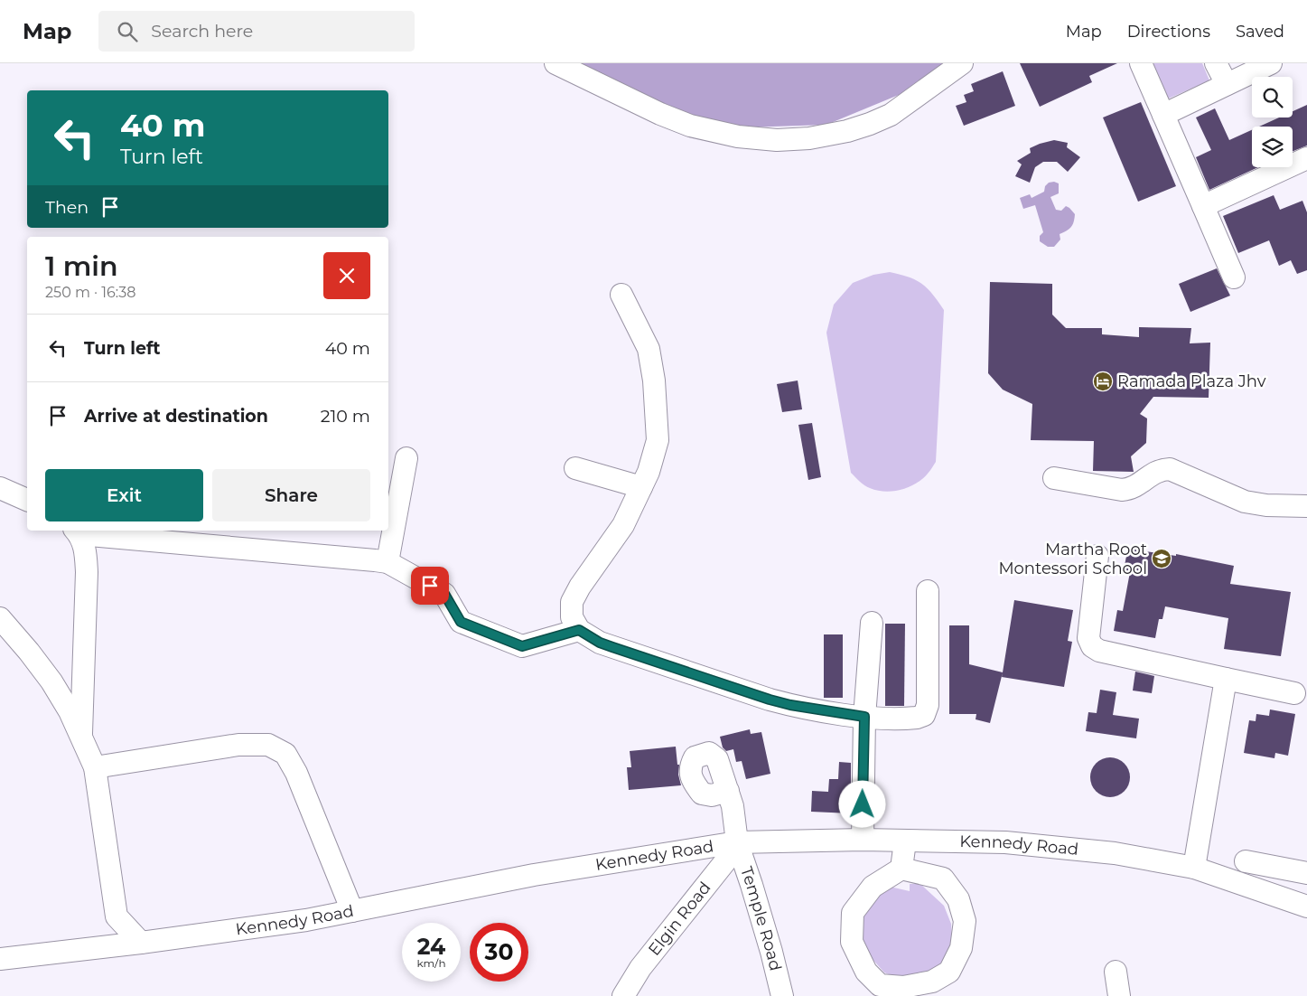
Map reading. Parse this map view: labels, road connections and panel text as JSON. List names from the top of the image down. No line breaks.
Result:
{"streets":{"street":["Kennedy Road","Elgin Road","Temple Road"]},"crossings":[["Kennedy Road","Elgin Road"],["Kennedy Road","Temple Road"],["Elgin Road","Temple Road"]],"places":{"hotel":["Ramada Plaza Jhv"],"school or university":["Martha Root Montessori School"]},"page":{"header":"Map","search":"Search here","nav":["Map","Directions","Saved"],"turn":["40 m","Turn left"],"then":"Then","heading":["1 min","250 m · 16:38"],"list":[{"name":"Turn left","value":"40 m"},{"name":"Arrive at destination","value":"210 m"}],"buttons":["Exit","Share"],"speed":"24 km/h","limit":"30"}}
